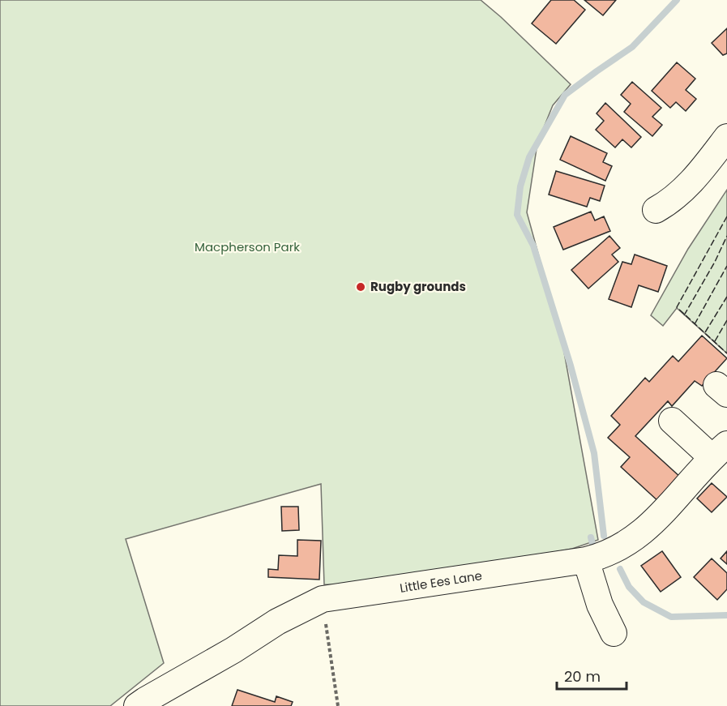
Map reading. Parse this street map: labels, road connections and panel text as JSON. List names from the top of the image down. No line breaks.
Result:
{"streets":{"street":["Little Ees Lane"]},"parks":["Macpherson Park"],"places":["Rugby grounds"],"scale_bar":"20 m"}
